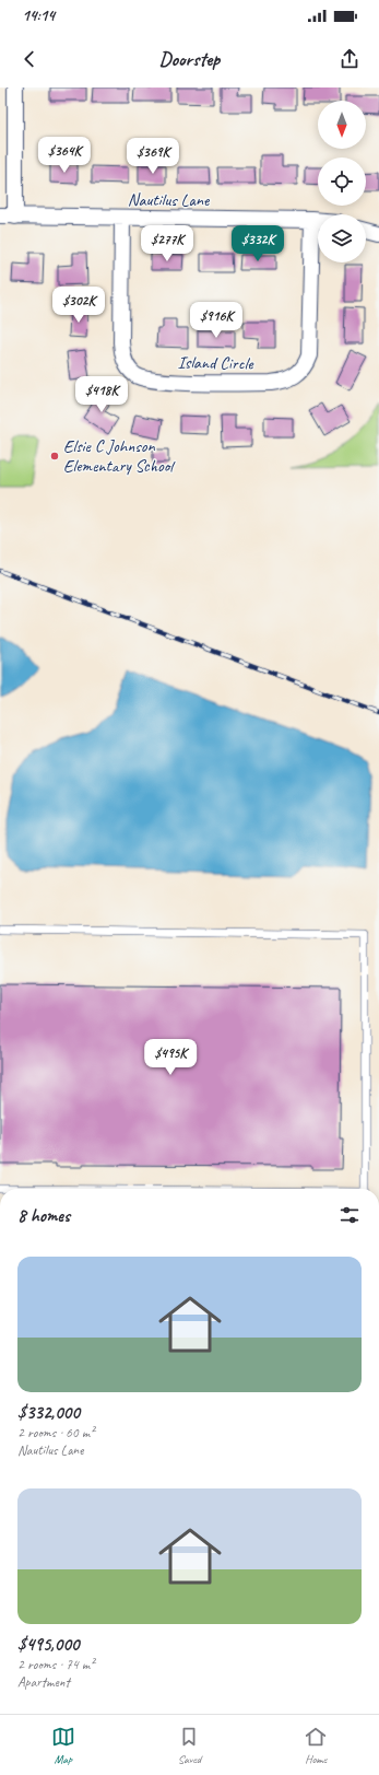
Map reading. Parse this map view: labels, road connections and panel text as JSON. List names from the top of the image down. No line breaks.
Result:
{"streets":{"street":["Nautilus Lane","Island Circle"]},"crossings":[["Nautilus Lane","Island Circle"]],"places":["Elsie C Johnson Elementary School"],"north":"bottom","page":{"status":"14:14","header":"Doorstep","price":["$364K","$369K","$277K","$332K","$302K","$916K","$418K","$495K"],"heading":"8 homes","list":[{"name":"$332,000","note":"2 rooms · 60 m² · Nautilus Lane"},{"name":"$495,000","note":"2 rooms · 74 m² · Apartment"}],"tabs":["Map","Saved","Home"]}}
